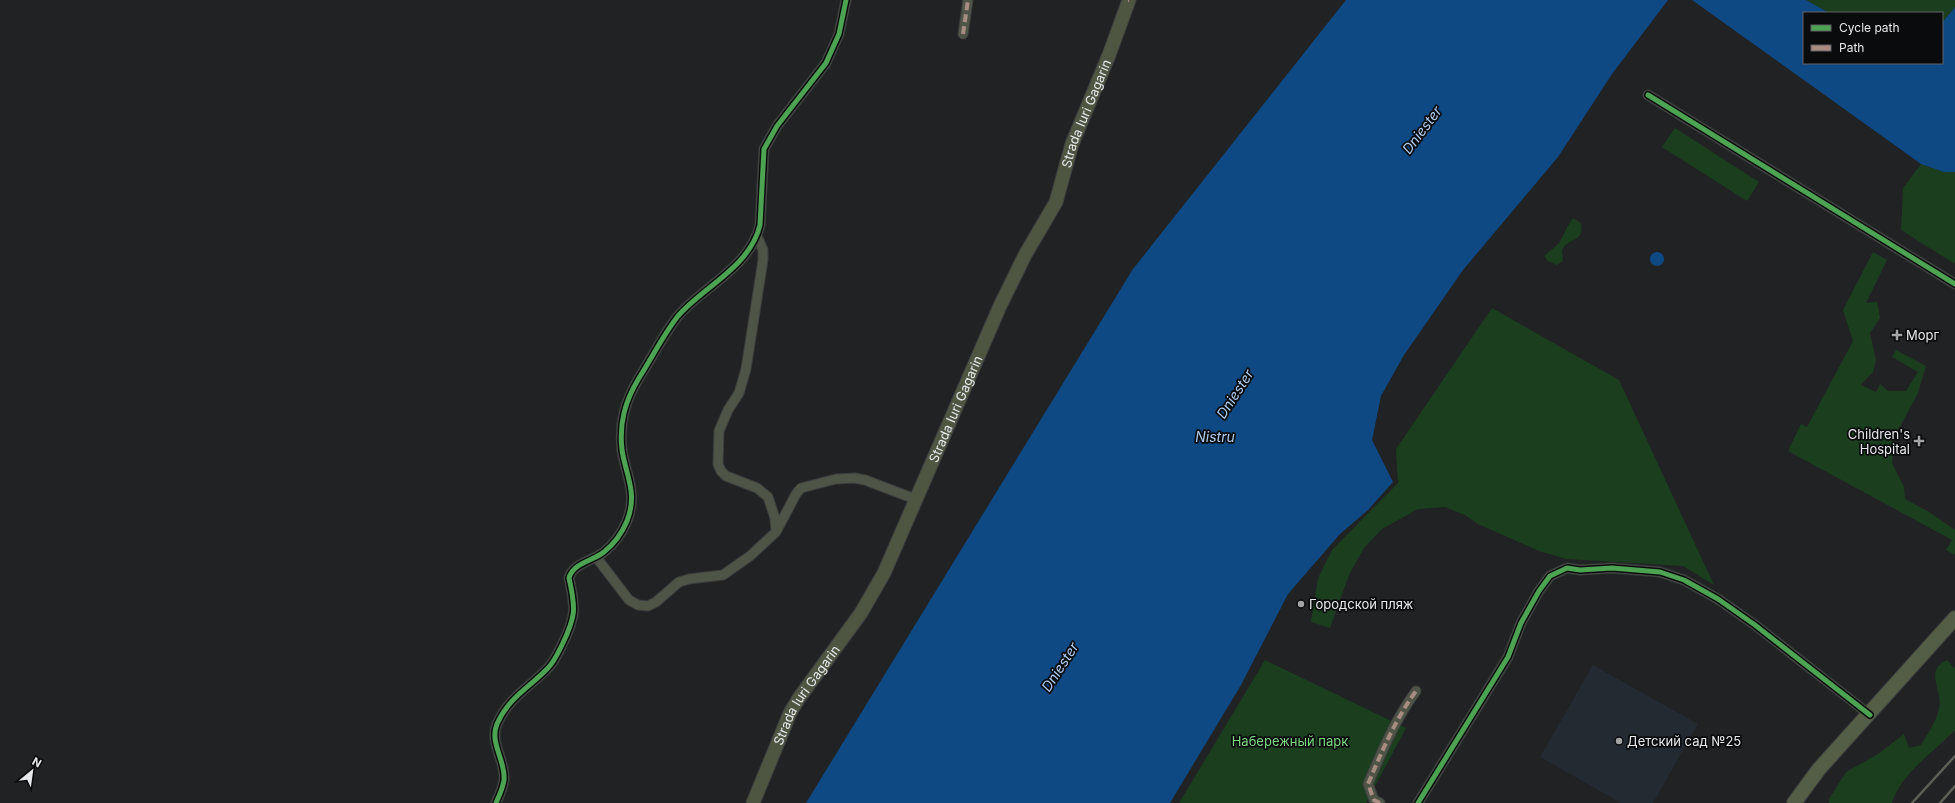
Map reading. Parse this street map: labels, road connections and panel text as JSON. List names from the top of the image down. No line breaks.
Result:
{"streets":{"main road":["Strada Iuri Gagarin"]},"water":["Dniester","Nistru"],"parks":["Набережный парк"],"places":{"health":["Морг","Children's Hospital"],"other":["Городской пляж","Детский сад №25"]},"legend":["Cycle path","Path"],"north":"top right"}
